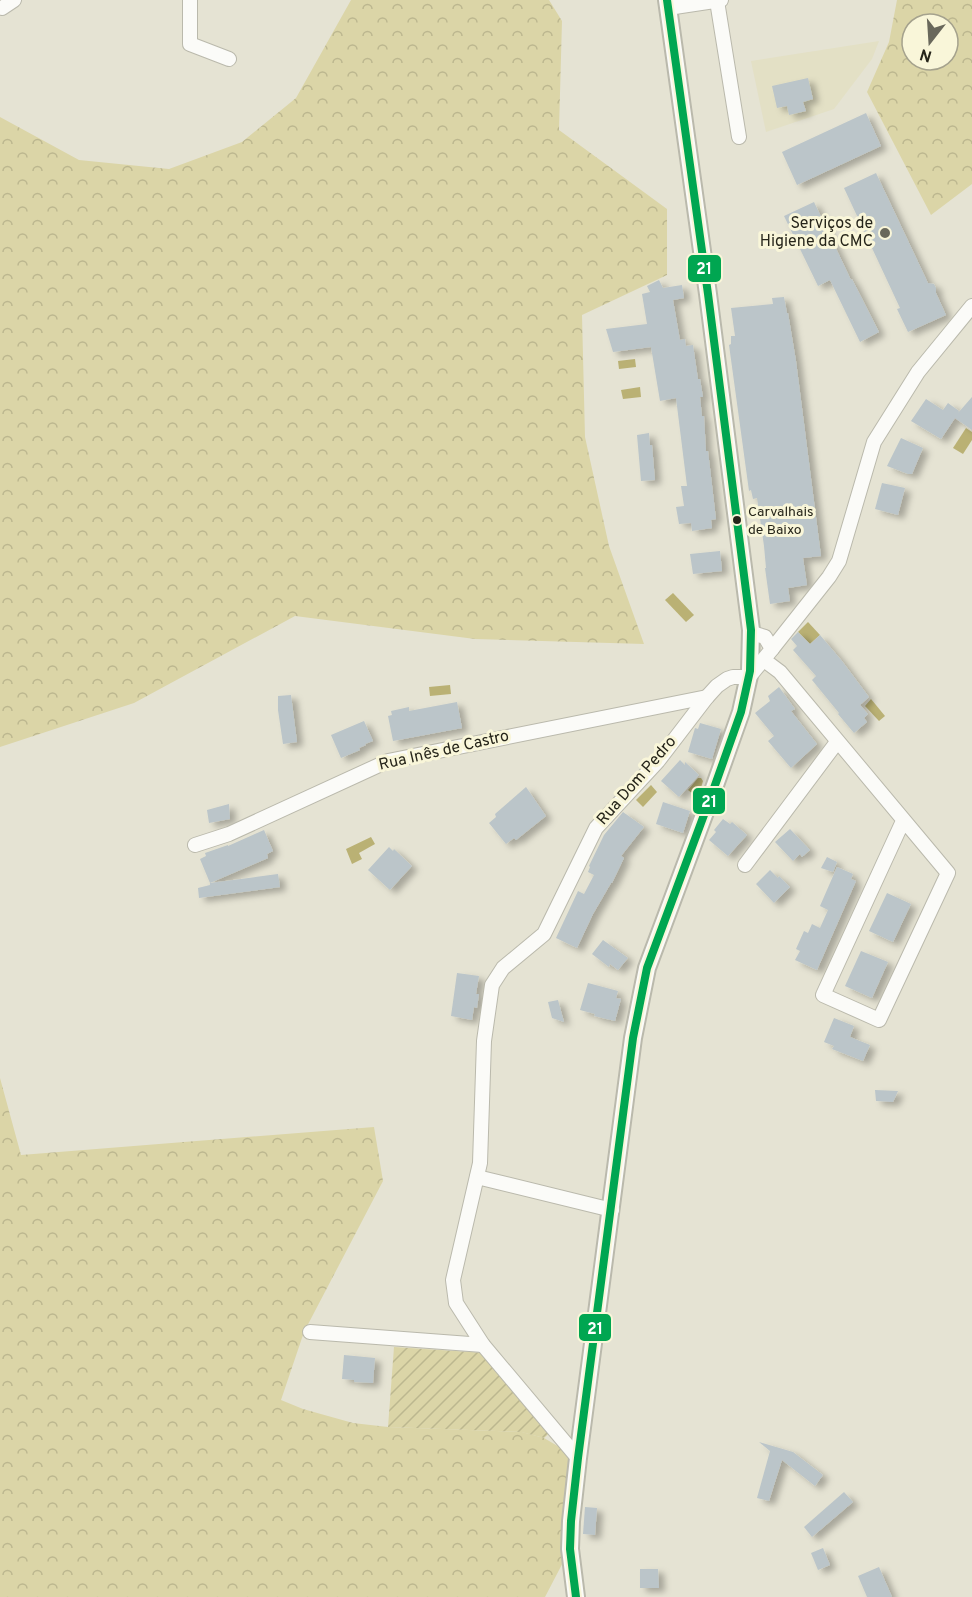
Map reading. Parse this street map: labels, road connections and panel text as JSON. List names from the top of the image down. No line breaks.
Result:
{"streets":{"street":["Rua Inês de Castro","Rua Dom Pedro"]},"crossings":[["Rua Inês de Castro","Rua Dom Pedro"]],"places":["Serviços de Higiene da CMC","Carvalhais de Baixo"],"lines":["transit line 21"],"north":"bottom"}
